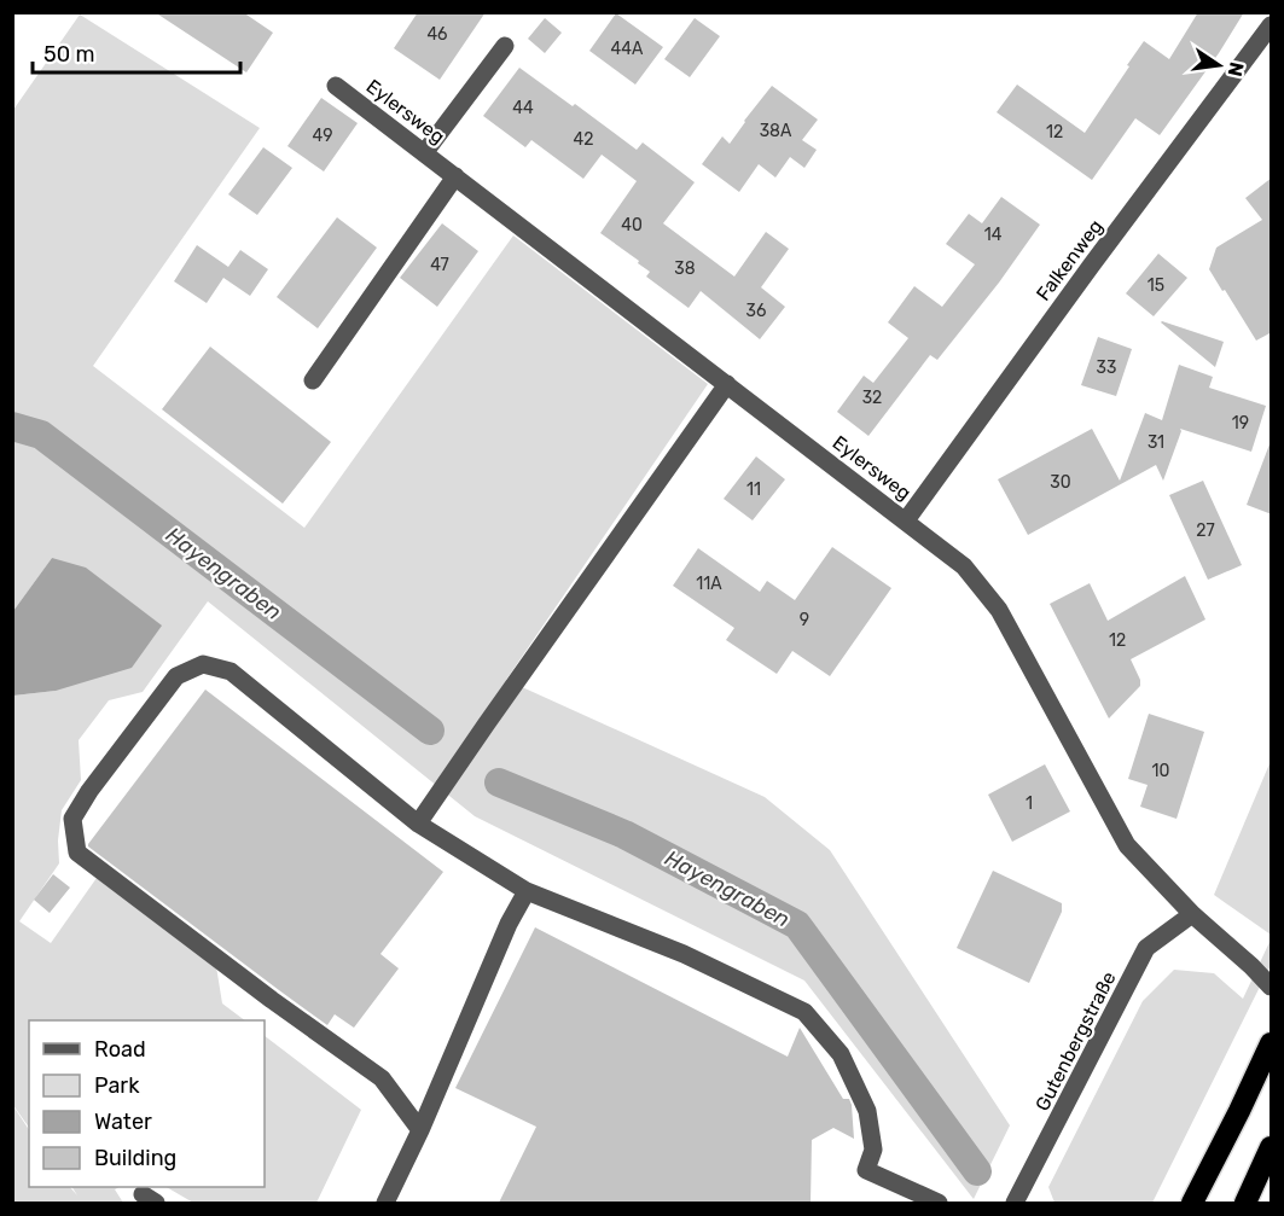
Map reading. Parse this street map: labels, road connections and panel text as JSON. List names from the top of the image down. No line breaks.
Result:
{"streets":{"street":["Eylersweg","Falkenweg","Gutenbergstraße"]},"crossings":[["Eylersweg","Falkenweg"],["Eylersweg","Gutenbergstraße"]],"water":["Hayengraben"],"house_numbers":["46","44A","44","38A","12","49","42","40","14","47","38","15","36","33","32","19","31","30","11","27","11A","9","12","10","1"],"legend":["Road","Park","Water","Building"],"scale_bar":"50 m","north":"right"}
